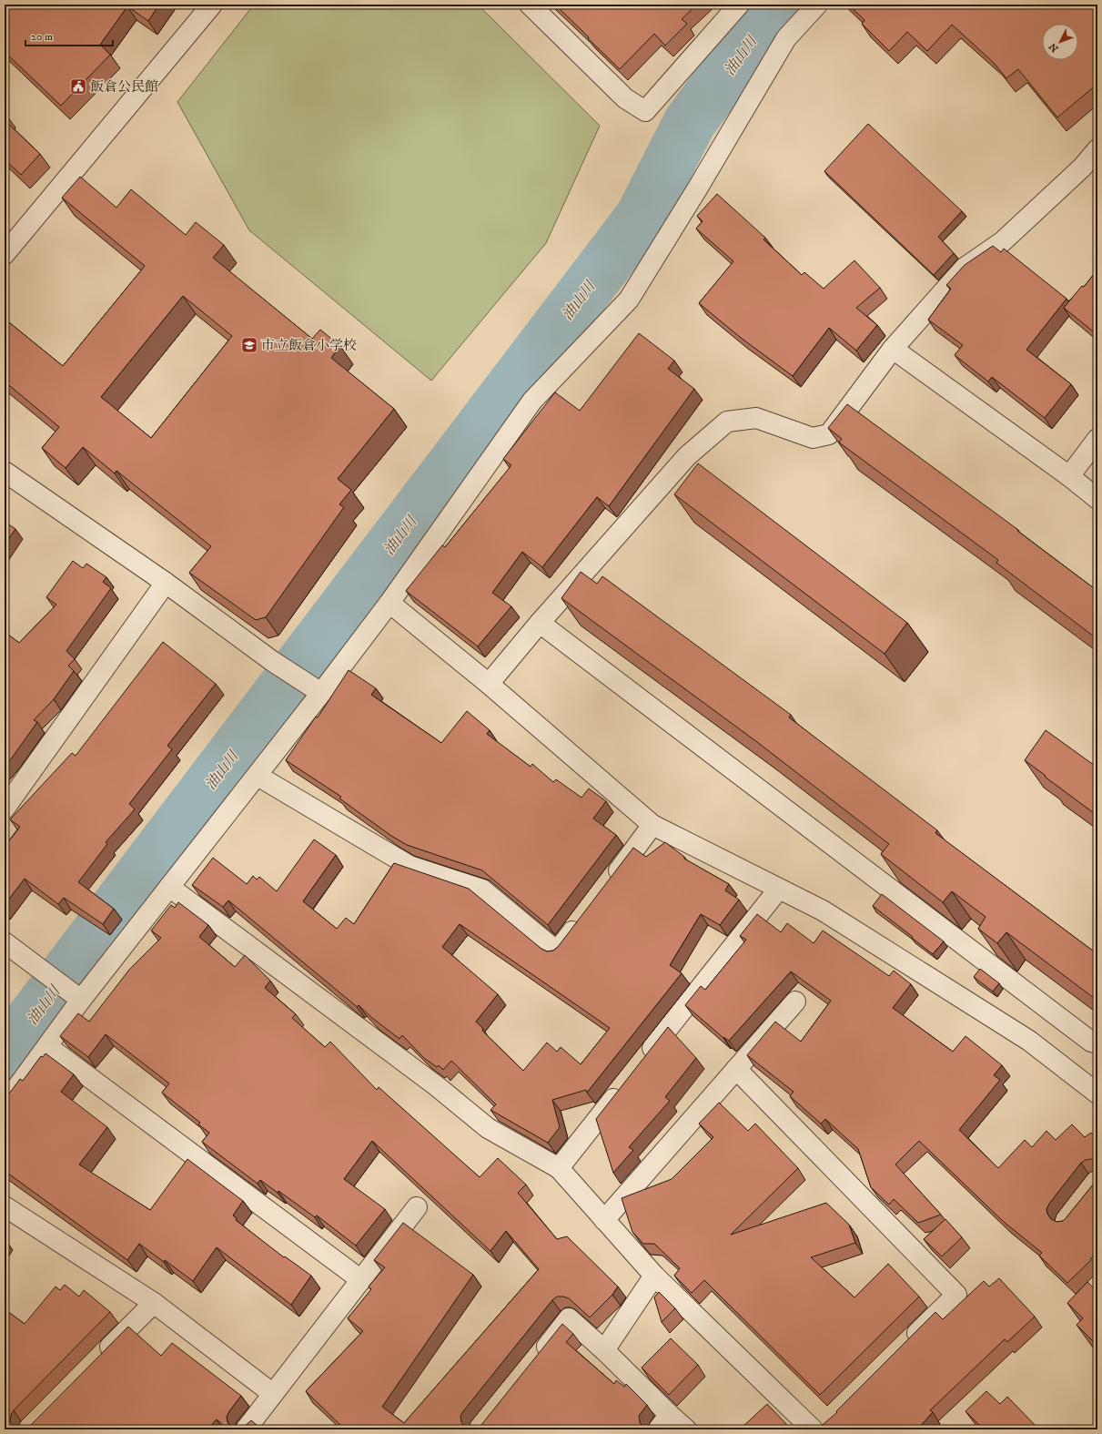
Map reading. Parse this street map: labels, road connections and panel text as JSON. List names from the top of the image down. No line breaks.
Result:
{"water":["油山川"],"places":{"public building":["飯倉公民館"],"school or university":["市立飯倉小学校"]},"scale_bar":"20 m","north":"bottom left"}
